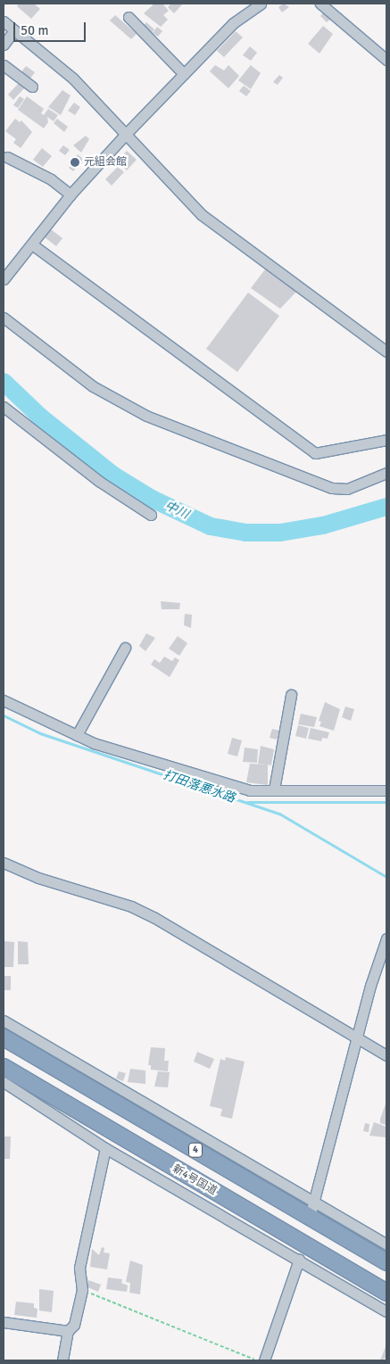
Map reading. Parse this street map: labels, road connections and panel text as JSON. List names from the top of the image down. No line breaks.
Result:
{"streets":{"highway":["4","新4号国道"]},"water":["中川","打田落悪水路"],"places":["元組会館"],"scale_bar":"50 m"}
